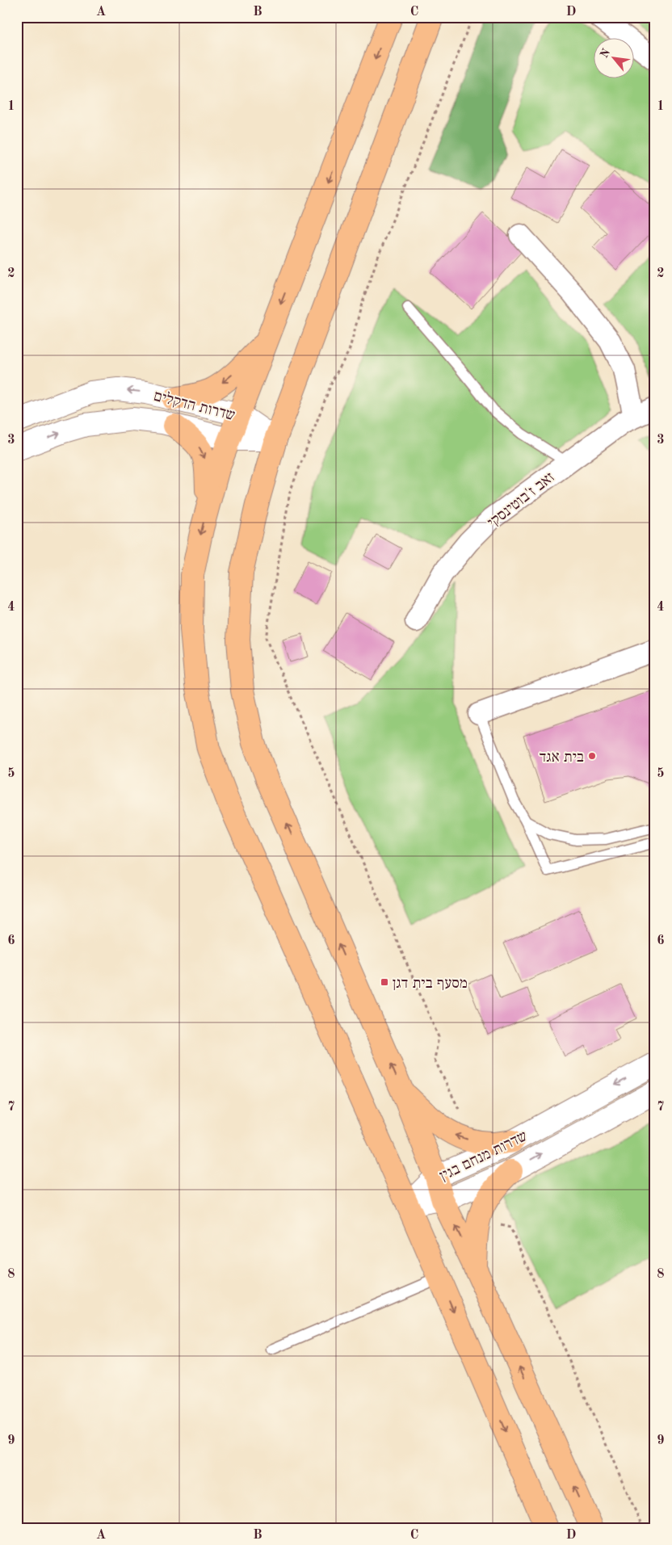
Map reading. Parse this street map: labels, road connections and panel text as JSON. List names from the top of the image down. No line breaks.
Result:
{"streets":{"street":["שדרות הדקלים","זאב ז'בוטינסקי","שדרות מנחם בגין"]},"places":{"other":["בית אגד"],"transit":["מסעף בית דגן"]},"north":"top left","grid":{"columns":["A","B","C","D"],"rows":["1","2","3","4","5","6","7","8","9"]}}
